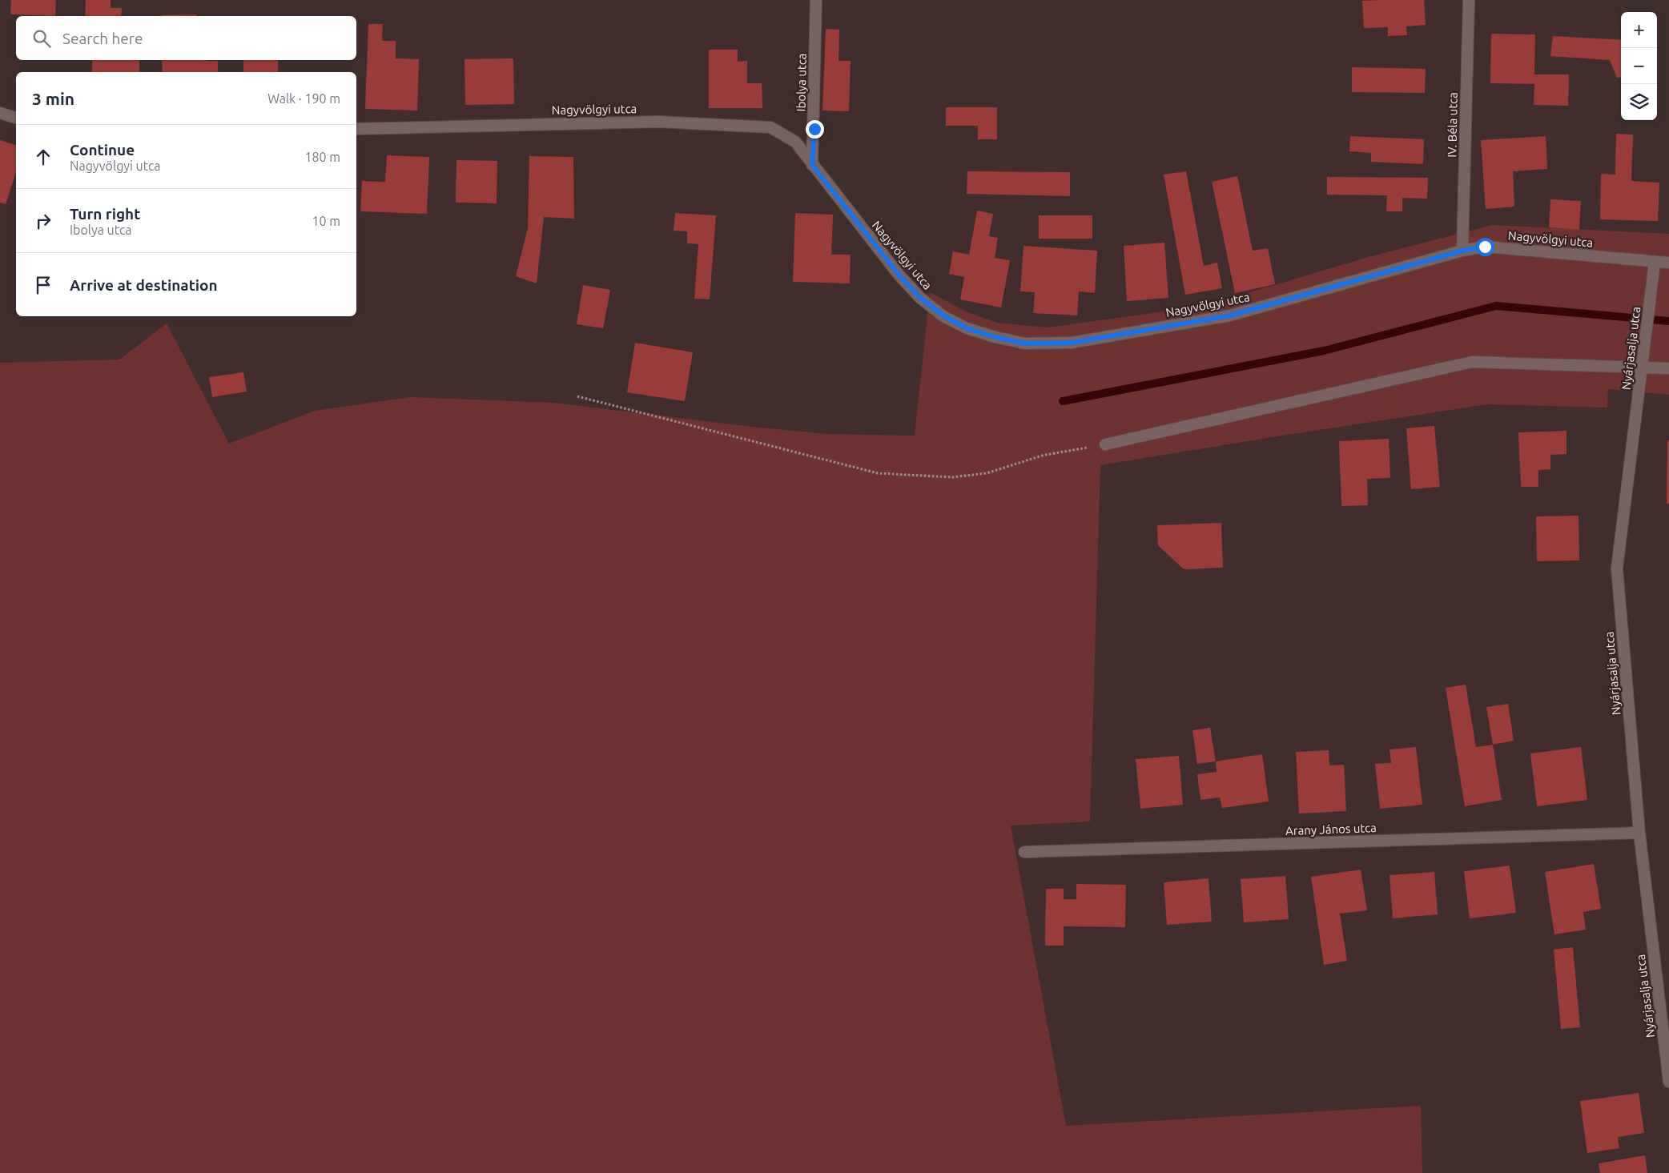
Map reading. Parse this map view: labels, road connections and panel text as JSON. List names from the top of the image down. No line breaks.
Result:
{"streets":{"street":["Ibolya utca","Nagyvölgyi utca","IV. Béla utca","Nyárjasalja utca","Arany János utca"]},"crossings":[["Ibolya utca","Nagyvölgyi utca"],["Nagyvölgyi utca","IV. Béla utca"],["Nagyvölgyi utca","Nyárjasalja utca"],["Nyárjasalja utca","Arany János utca"]],"page":{"map_buttons":["+","−"],"search":"Search here","heading":["3 min","Walk · 190 m"],"list":[["Continue","Nagyvölgyi utca","180 m"],["Turn right","Ibolya utca","10 m"],"Arrive at destination"]}}
